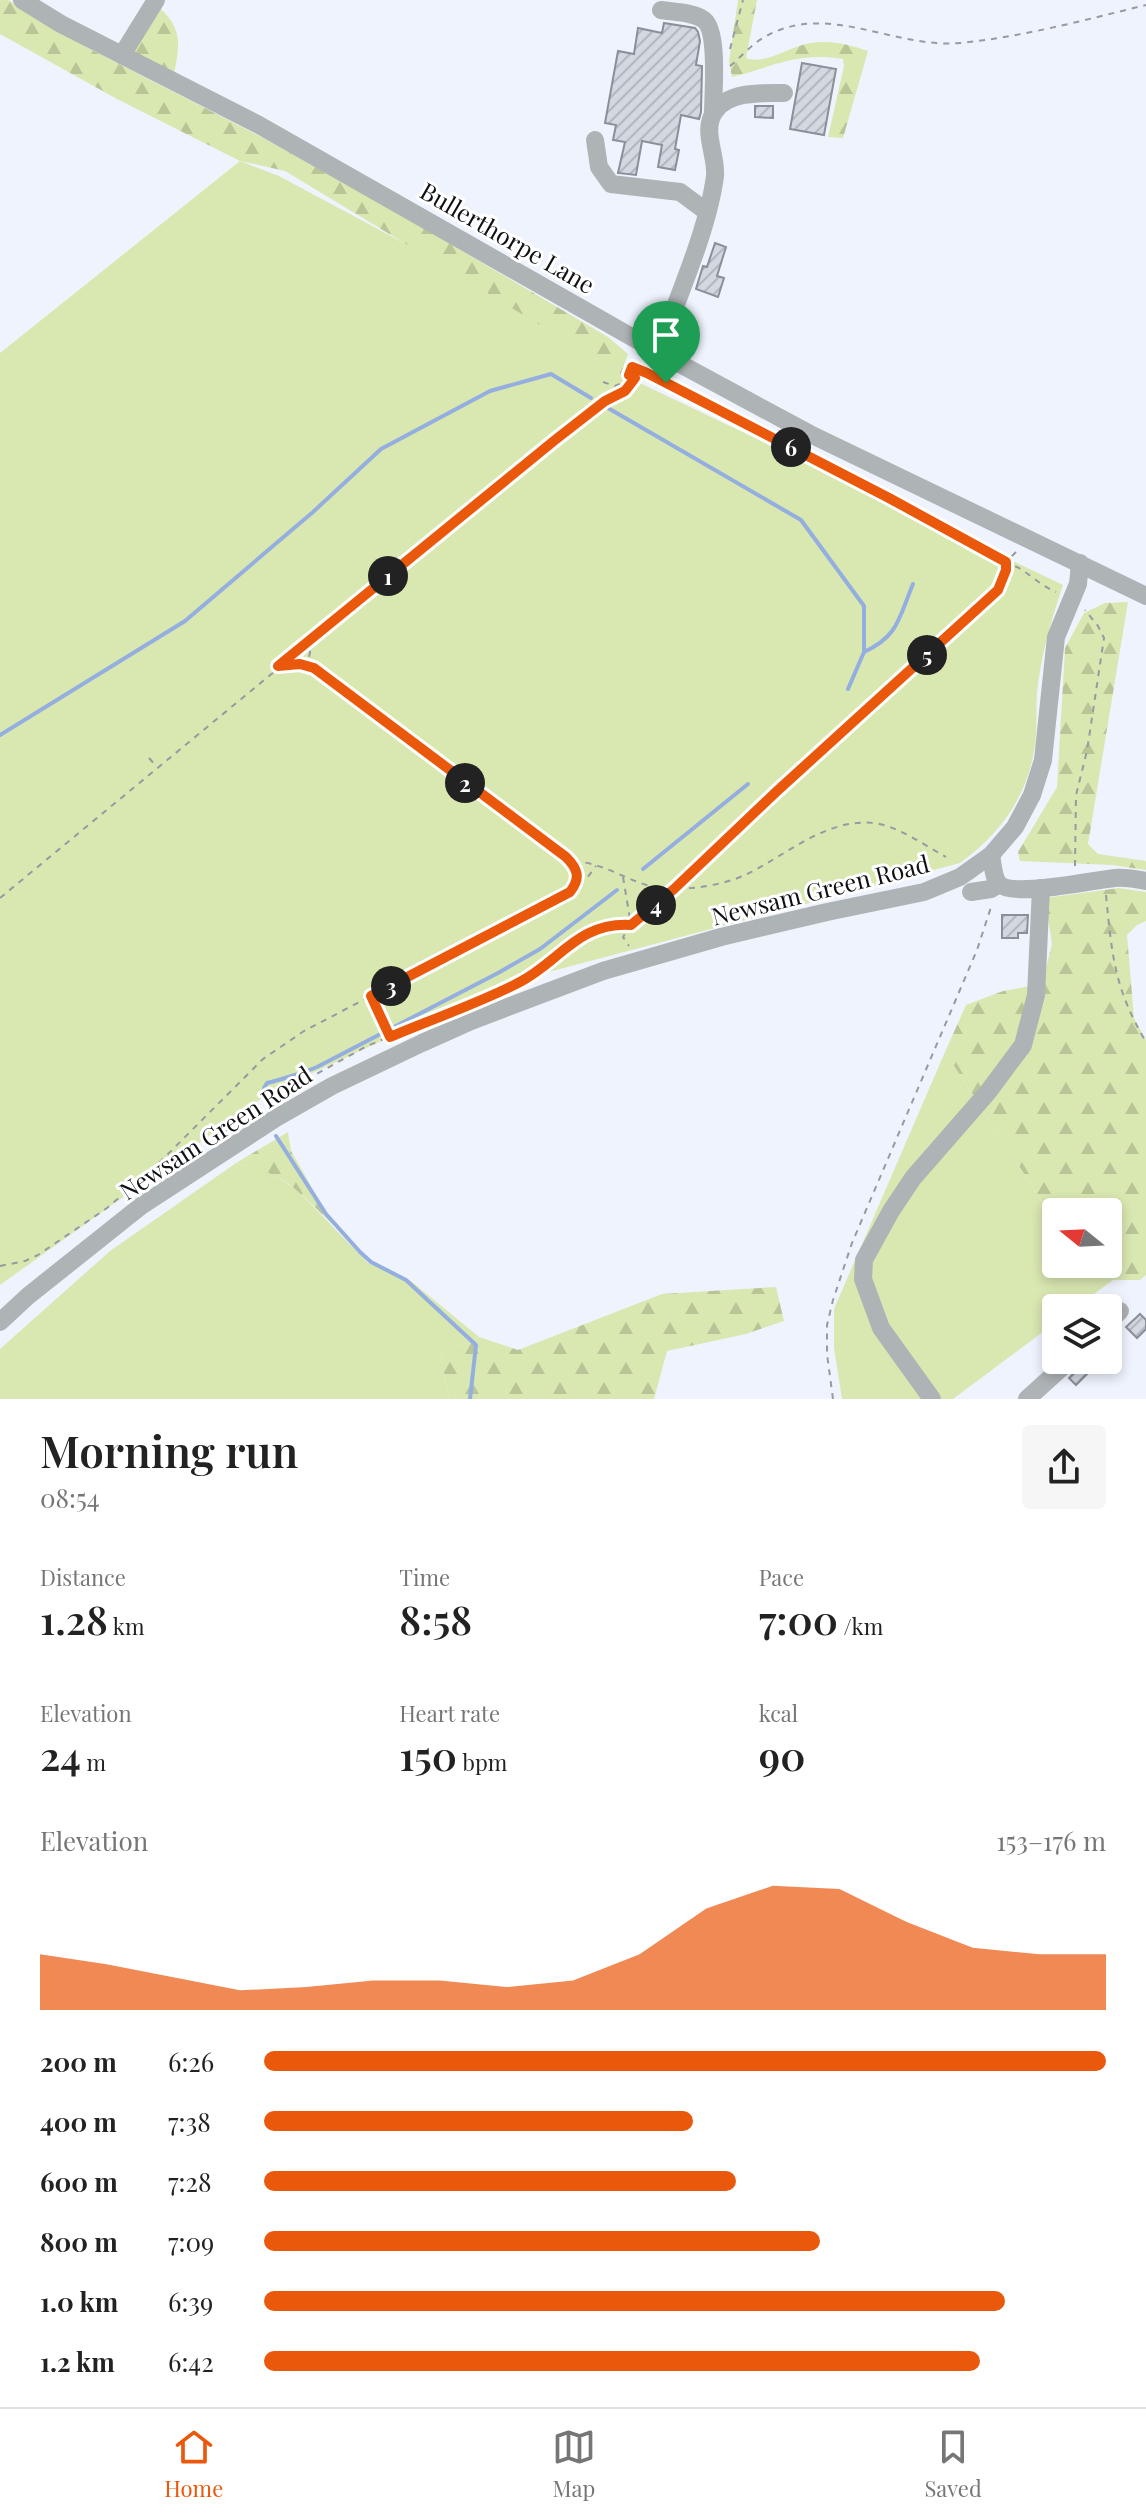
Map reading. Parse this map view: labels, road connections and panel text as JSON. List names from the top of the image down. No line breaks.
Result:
{"streets":{"street":["Bullerthorpe Lane","Newsam Green Road"]},"crossings":[["Bullerthorpe Lane","Newsam Green Road"]],"north":"left","page":{"pins":["6","1","5","2","4","3"],"heading":["Morning run","08:54"],"stats":[["Distance","1.28 km"],["Time","8:58"],["Pace","7:00 /km"],["Elevation","24 m"],["Heart rate","150 bpm"],["kcal","90"]],"chart":["Elevation","153–176 m"],"list":[{"name":"200 m","note":"6:26"},{"name":"400 m","note":"7:38"},{"name":"600 m","note":"7:28"},{"name":"800 m","note":"7:09"},{"name":"1.0 km","note":"6:39"},{"name":"1.2 km","note":"6:42"}],"tabs":["Home","Map","Saved"]}}
